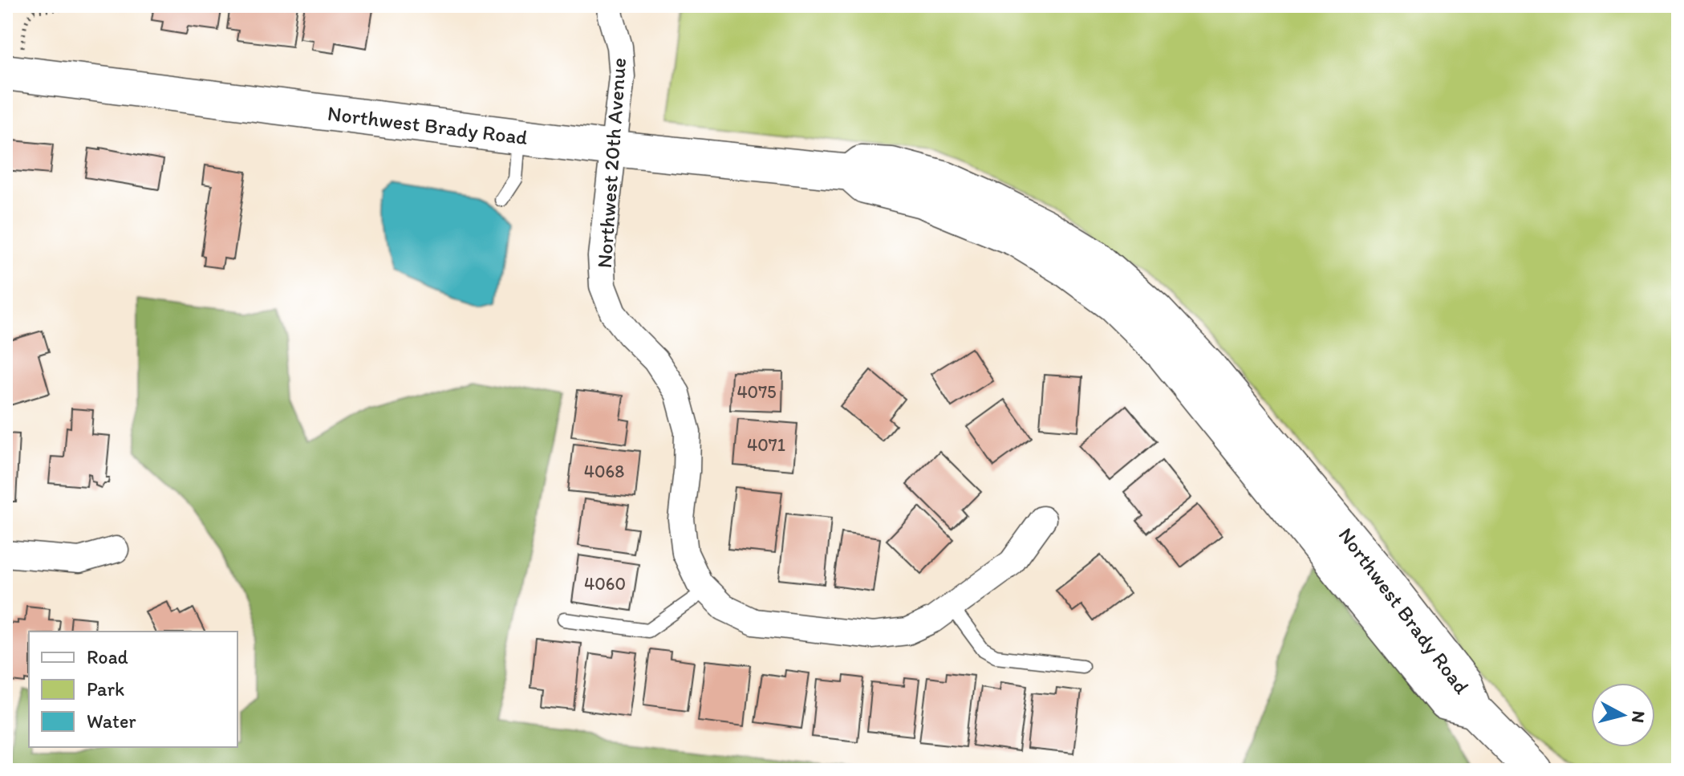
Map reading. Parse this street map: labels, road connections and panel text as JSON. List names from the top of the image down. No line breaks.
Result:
{"streets":{"main road":["Northwest Brady Road"],"street":["Northwest 20th Avenue"]},"crossings":[["Northwest Brady Road","Northwest 20th Avenue"]],"house_numbers":["4075","4071","4068","4060"],"legend":["Road","Park","Water"],"north":"right"}
